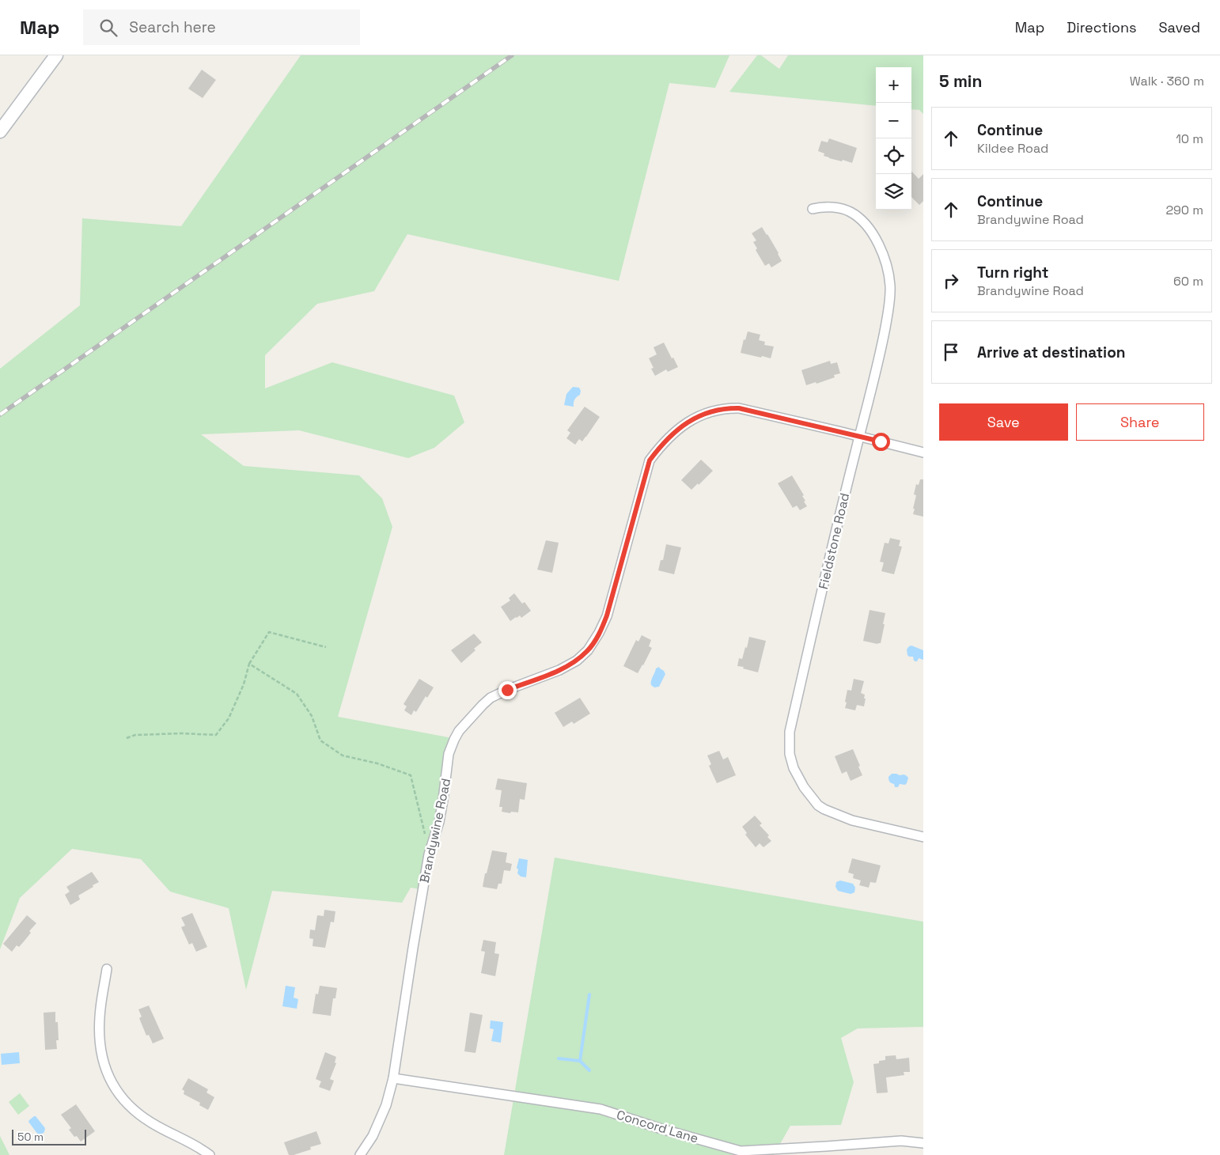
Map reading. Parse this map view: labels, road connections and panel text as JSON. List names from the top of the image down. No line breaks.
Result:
{"streets":{"street":["Fieldstone Road","Brandywine Road","Concord Lane"]},"crossings":[["Fieldstone Road","Brandywine Road"],["Brandywine Road","Concord Lane"]],"scale_bar":"50 m","page":{"header":"Map","search":"Search here","nav":["Map","Directions","Saved"],"heading":["5 min","Walk · 360 m"],"map_buttons":["+","−"],"list":[["Continue","Kildee Road","10 m"],["Continue","Brandywine Road","290 m"],["Turn right","Brandywine Road","60 m"],"Arrive at destination"],"buttons":["Save","Share"],"scale":"50 m"}}
